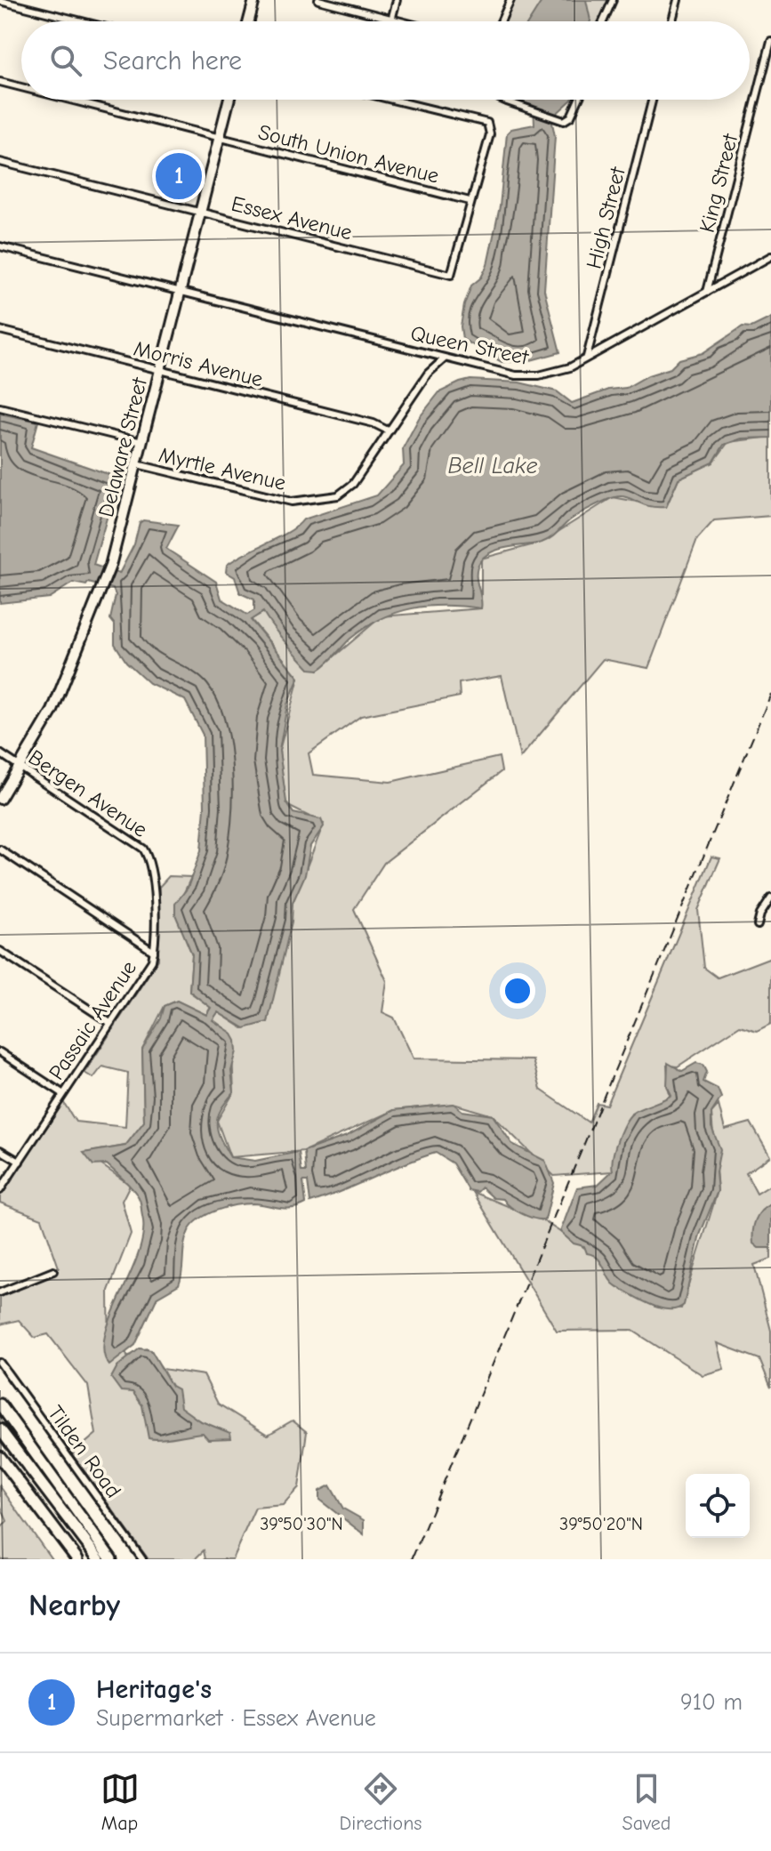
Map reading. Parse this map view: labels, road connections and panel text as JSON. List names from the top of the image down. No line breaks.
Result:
{"streets":{"main road":["Delaware Street"],"street":["South Union Avenue","King Street","Essex Avenue","High Street","Queen Street","Morris Avenue","Myrtle Avenue","Bergen Avenue","Passaic Avenue","Tilden Road"]},"crossings":[["South Union Avenue","Essex Avenue"],["South Union Avenue","Delaware Street"],["King Street","Queen Street"],["Essex Avenue","Delaware Street"],["High Street","Queen Street"],["Queen Street","Delaware Street"],["Queen Street","Myrtle Avenue"],["Morris Avenue","Delaware Street"],["Morris Avenue","Myrtle Avenue"],["Delaware Street","Myrtle Avenue"],["Delaware Street","Bergen Avenue"],["Bergen Avenue","Passaic Avenue"]],"water":["Bell Lake"],"page":{"search":"Search here","pins":"1","heading":"Nearby","list":[{"mark":"1","name":"Heritage's","note":"Supermarket · Essex Avenue","value":"910 m"}],"nav":["Map","Directions","Saved"]},"coordinates":["39°50'30\"N","39°50'20\"N"]}
